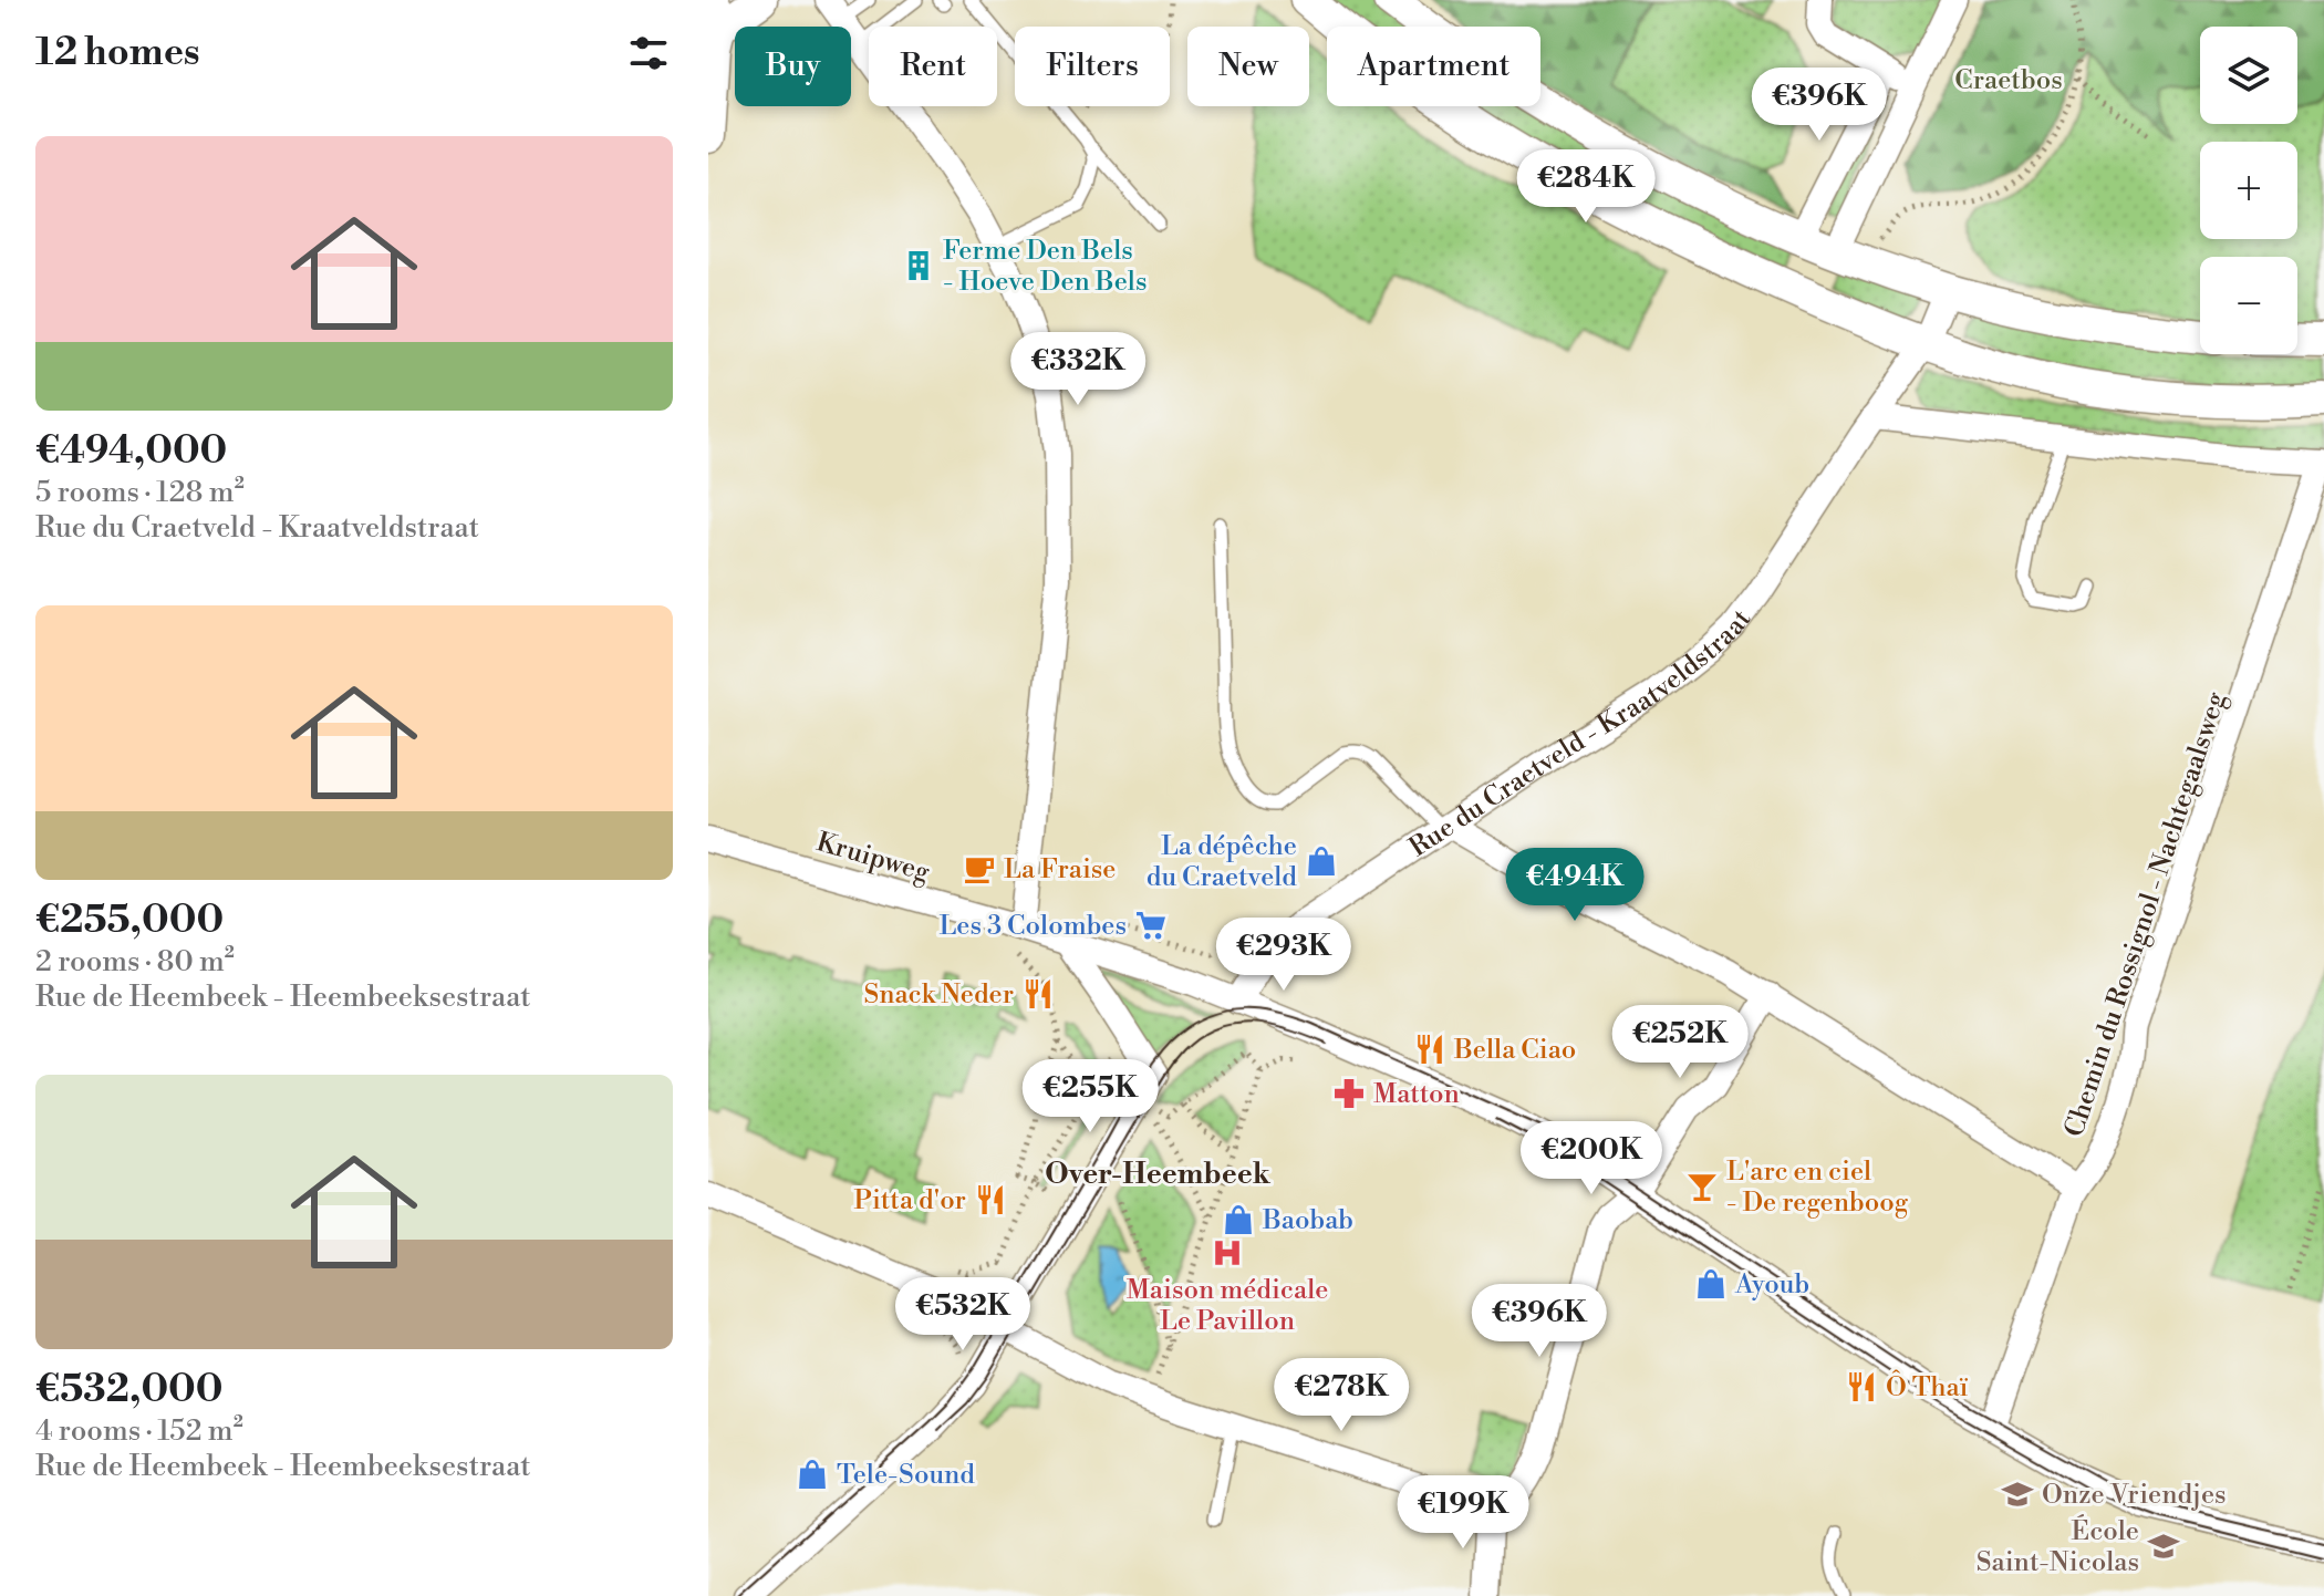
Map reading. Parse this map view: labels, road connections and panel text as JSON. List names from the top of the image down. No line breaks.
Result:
{"streets":{"street":["Rue du Craetveld - Kraatveldstraat","Kruipweg","Chemin du Rossignol - Nachtegaalsweg"]},"crossings":[["Rue du Craetveld - Kraatveldstraat","Kruipweg"],["Kruipweg","Chemin du Rossignol - Nachtegaalsweg"]],"districts":["Over-Heembeek"],"parks":["Craetbos"],"places":{"building":["Ferme Den Bels - Hoeve Den Bels"],"shop":["La dépêche du Craetveld","Baobab","Ayoub","Tele-Sound"],"cafe":["La Fraise"],"supermarket":["Les 3 Colombes"],"restaurant":["Snack Neder","Bella Ciao","Pitta d'or","Ô Thaï"],"pharmacy":["Matton"],"bar":["L'arc en ciel - De regenboog"],"hospital":["Maison médicale Le Pavillon"],"school or university":["Onze Vriendjes","École Saint-Nicolas"]},"page":{"heading":"12 homes","map_buttons":["+","−"],"chip":["Buy","Rent","Filters","New","Apartment"],"price":["€396K","€284K","€332K","€494K","€293K","€252K","€255K","€200K","€532K","€396K","€278K","€199K"],"list":[{"name":"€494,000","note":"5 rooms · 128 m² · Rue du Craetveld - Kraatveldstraat"},{"name":"€255,000","note":"2 rooms · 80 m² · Rue de Heembeek - Heembeeksestraat"},{"name":"€532,000","note":"4 rooms · 152 m² · Rue de Heembeek - Heembeeksestraat"}]}}
